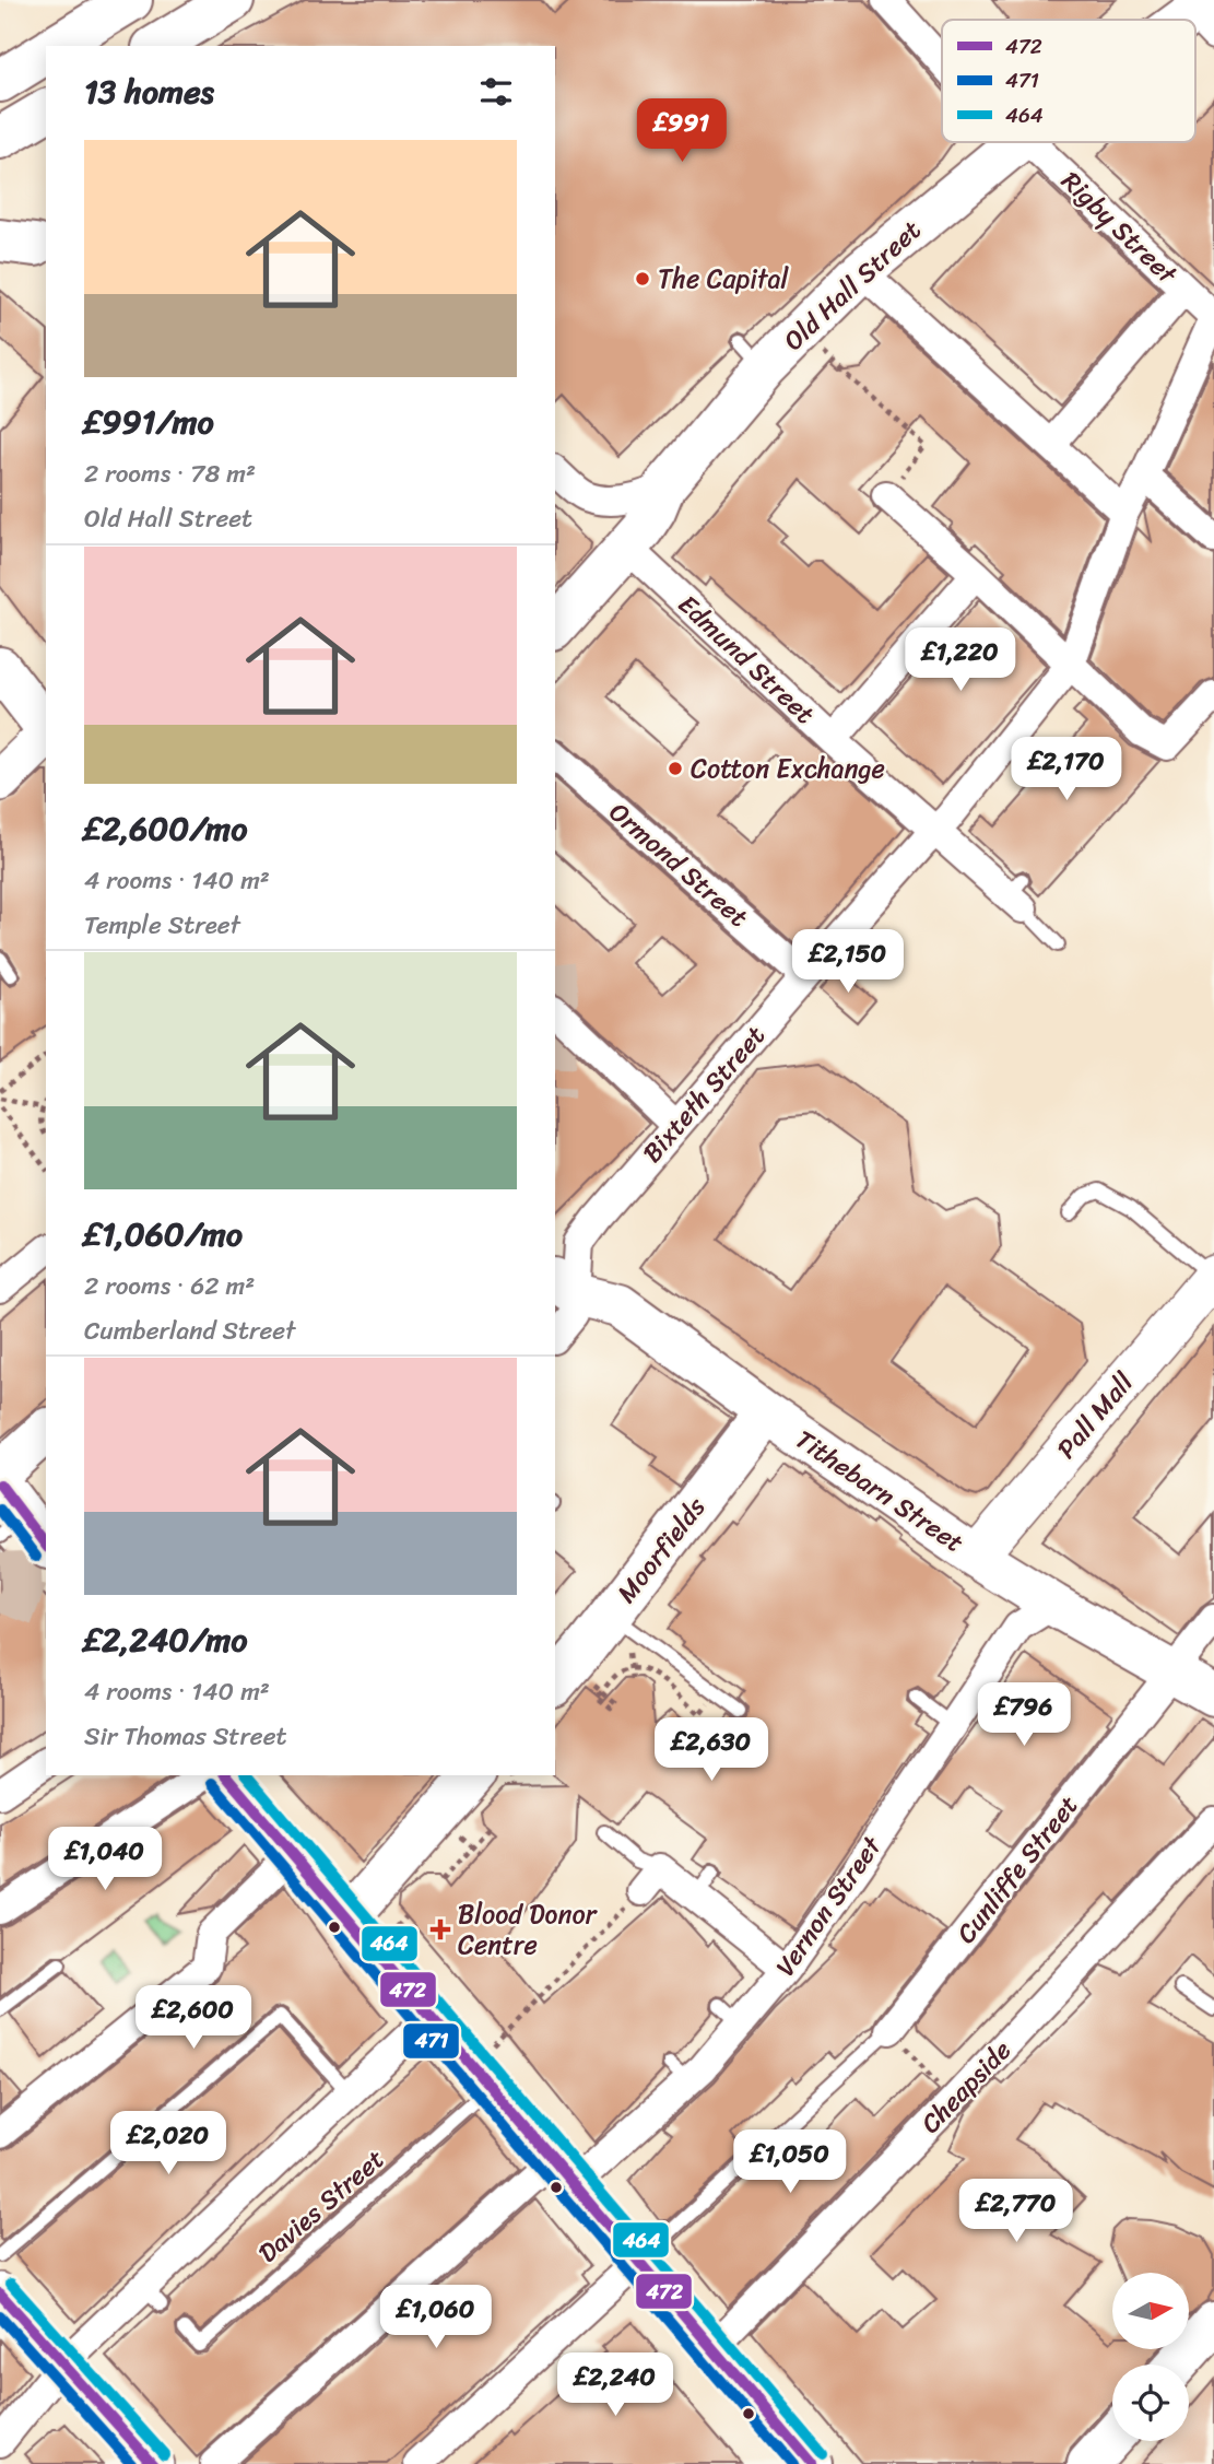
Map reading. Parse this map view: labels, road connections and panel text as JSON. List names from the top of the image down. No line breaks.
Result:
{"streets":{"main road":["Old Hall Street","Pall Mall","Tithebarn Street","Moorfields"],"street":["Rigby Street","Edmund Street","Ormond Street","Bixteth Street","Cunliffe Street","Vernon Street","Cheapside"],"lane":["Davies Street"]},"crossings":[["Rigby Street","Bixteth Street"],["Old Hall Street","Edmund Street"],["Edmund Street","Bixteth Street"],["Ormond Street","Bixteth Street"],["Bixteth Street","Tithebarn Street"],["Pall Mall","Tithebarn Street"],["Tithebarn Street","Moorfields"],["Tithebarn Street","Cunliffe Street"],["Tithebarn Street","Vernon Street"]],"places":{"other":["The Capital","Cotton Exchange"],"health":["Blood Donor Centre"]},"lines":["transit line 472","transit line 471","transit line 464"],"legend":["472","471","464"],"north":"right","page":{"heading":"13 homes","price":["£991","£1,220","£2,170","£2,150","£796","£2,630","£1,040","£2,600","£2,020","£1,050","£2,770","£1,060","£2,240"],"list":[{"name":"£991/mo","note":"2 rooms · 78 m² · Old Hall Street"},{"name":"£2,600/mo","note":"4 rooms · 140 m² · Temple Street"},{"name":"£1,060/mo","note":"2 rooms · 62 m² · Cumberland Street"},{"name":"£2,240/mo","note":"4 rooms · 140 m² · Sir Thomas Street"}]}}
